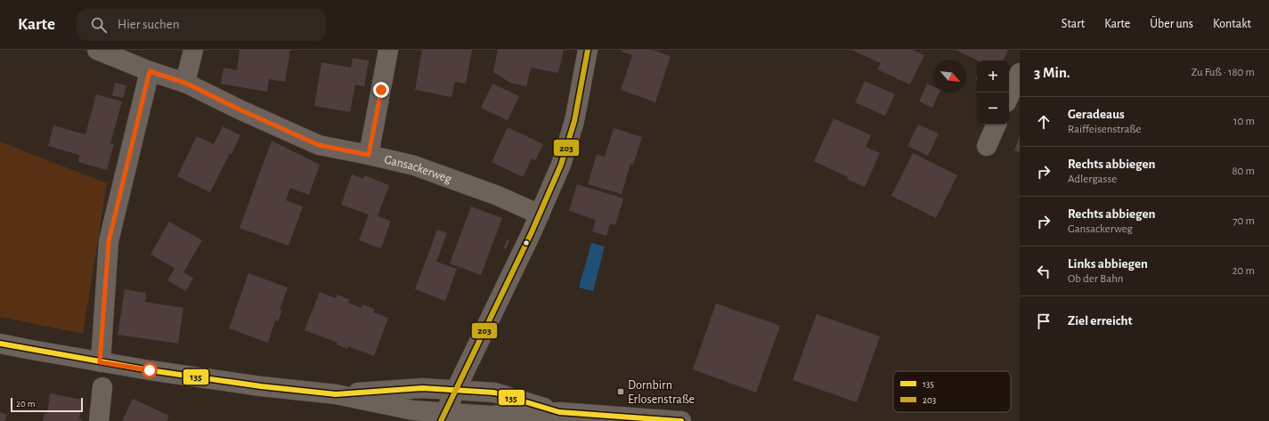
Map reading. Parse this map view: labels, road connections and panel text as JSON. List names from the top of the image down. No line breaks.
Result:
{"streets":{"street":["Gansackerweg"]},"places":{"transit":["Dornbirn Erlosenstraße"]},"lines":["transit line 203","transit line 135"],"legend":["135","203"],"scale_bar":"20 m","north":"bottom right","page":{"header":"Karte","search":"Hier suchen","nav":["Start","Karte","Über uns","Kontakt"],"heading":["3 Min.","Zu Fuß · 180 m"],"map_buttons":["+","−"],"list":[["Geradeaus","Raiffeisenstraße","10 m"],["Rechts abbiegen","Adlergasse","80 m"],["Rechts abbiegen","Gansackerweg","70 m"],["Links abbiegen","Ob der Bahn","20 m"],"Ziel erreicht"],"scale":"20 m"}}
